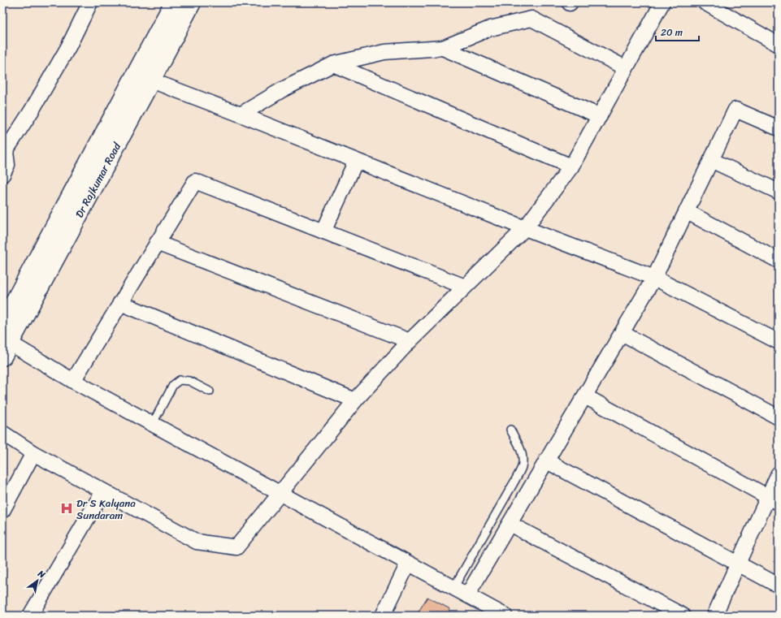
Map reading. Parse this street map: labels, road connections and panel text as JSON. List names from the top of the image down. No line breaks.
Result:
{"streets":{"main road":["Dr Rajkumar Road"]},"places":{"hospital":["Dr S Kalyana Sundaram"]},"scale_bar":"20 m","north":"top right"}
